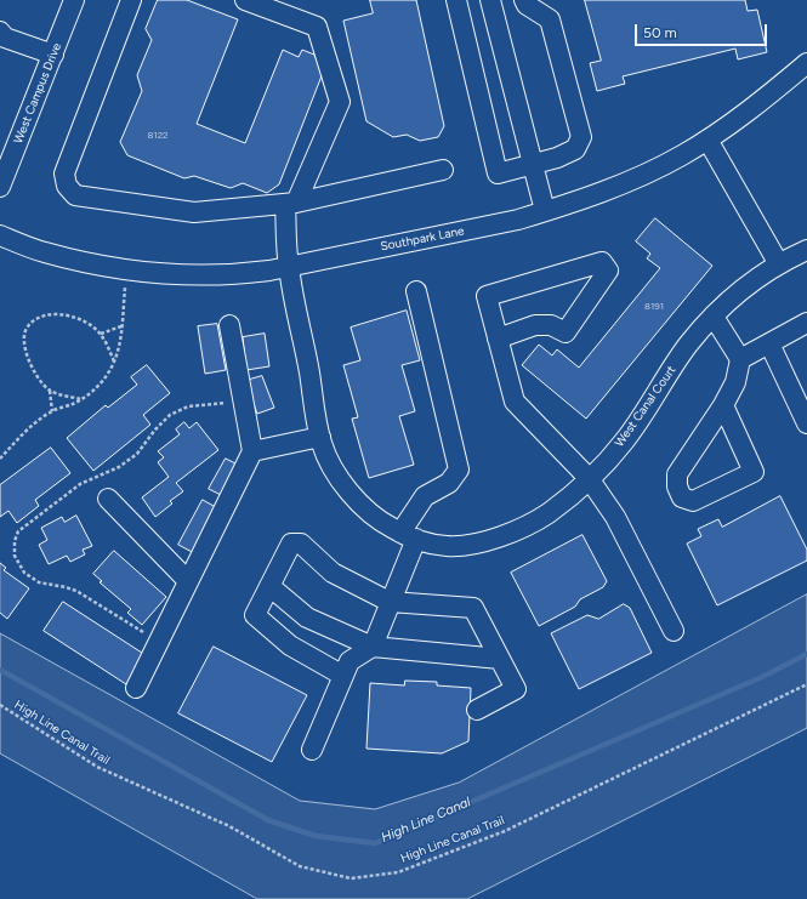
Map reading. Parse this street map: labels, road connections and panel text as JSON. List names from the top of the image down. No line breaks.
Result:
{"streets":{"street":["West Campus Drive","Southpark Lane","West Canal Court"],"path":["High Line Canal Trail"]},"crossings":[["Southpark Lane","West Canal Court"]],"water":["High Line Canal"],"house_numbers":["8122","8191"],"scale_bar":"50 m"}
